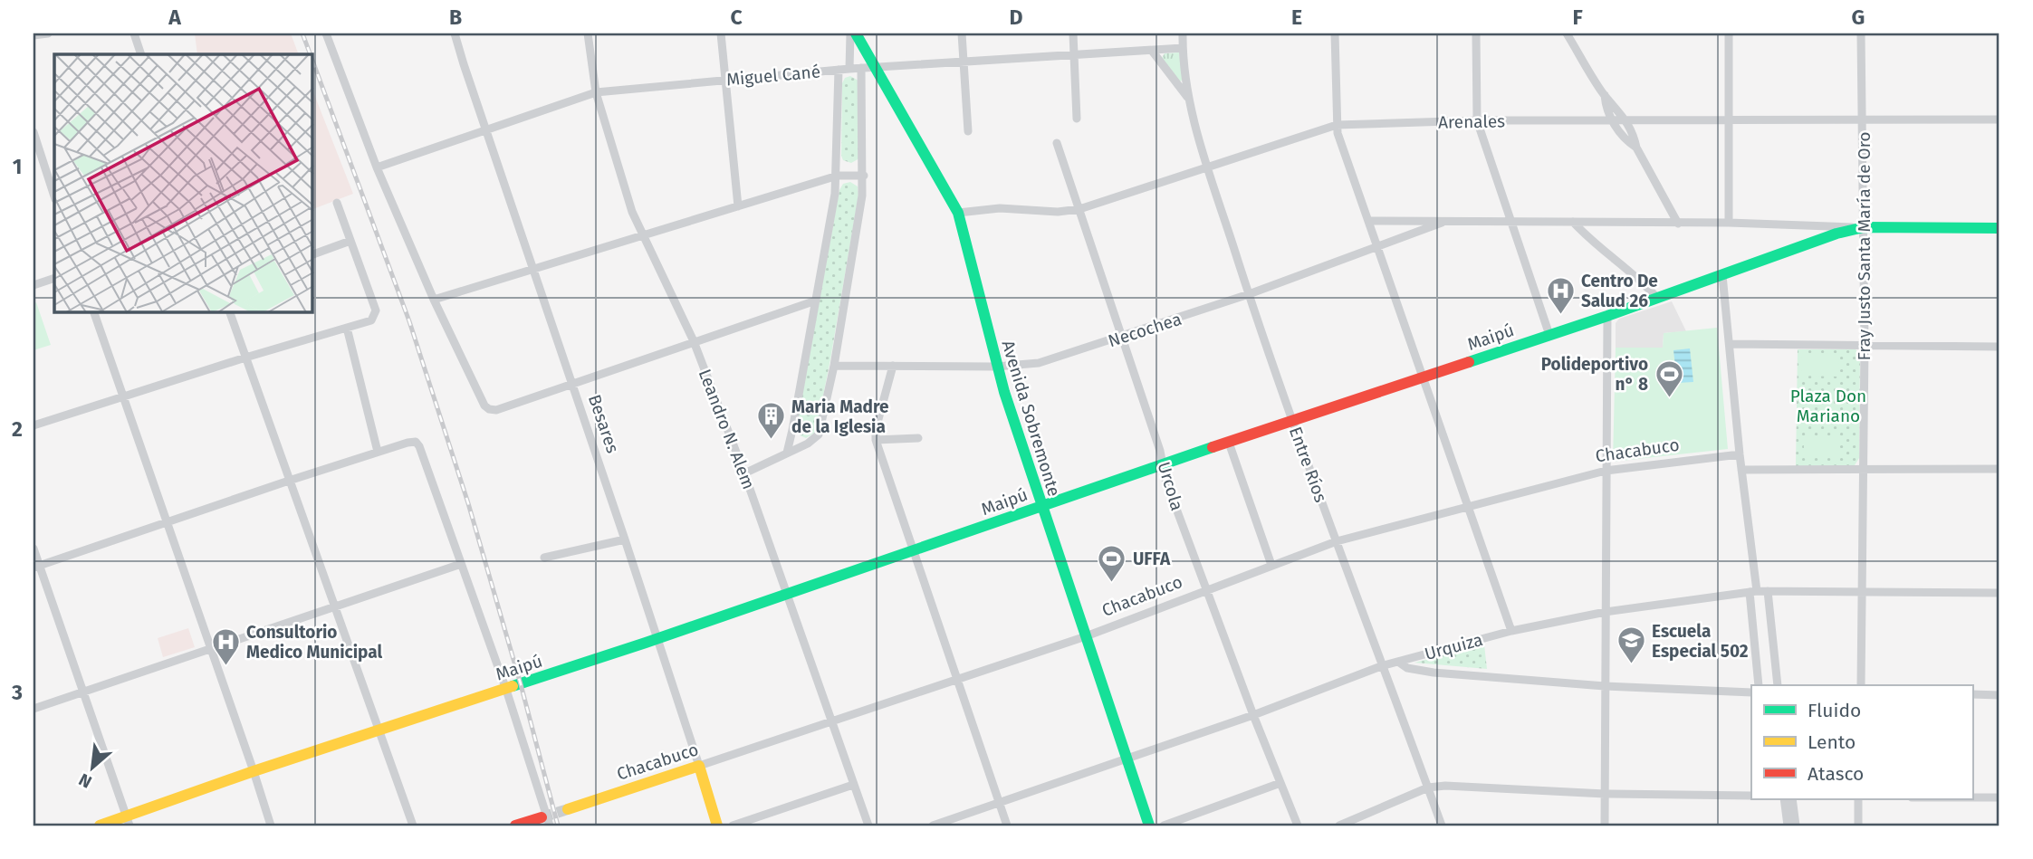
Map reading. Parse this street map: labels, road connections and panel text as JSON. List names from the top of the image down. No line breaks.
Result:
{"streets":{"street":["Miguel Cané","Arenales","Fray Justo Santa María de Oro","Necochea","Maipú","Avenida Sobremonte","Besares","Leandro N. Alem","Chacabuco","Entre Ríos","Urcola","Urquiza"]},"crossings":[["Miguel Cané","Avenida Sobremonte"],["Miguel Cané","Besares"],["Miguel Cané","Leandro N. Alem"],["Miguel Cané","Entre Ríos"],["Arenales","Fray Justo Santa María de Oro"],["Arenales","Avenida Sobremonte"],["Arenales","Entre Ríos"],["Arenales","Urcola"],["Fray Justo Santa María de Oro","Necochea"],["Fray Justo Santa María de Oro","Maipú"],["Fray Justo Santa María de Oro","Urquiza"],["Necochea","Maipú"],["Necochea","Avenida Sobremonte"],["Necochea","Entre Ríos"],["Necochea","Urcola"],["Maipú","Avenida Sobremonte"],["Maipú","Besares"],["Maipú","Leandro N. Alem"],["Maipú","Entre Ríos"],["Maipú","Urcola"],["Avenida Sobremonte","Chacabuco"],["Avenida Sobremonte","Urquiza"],["Besares","Chacabuco"],["Leandro N. Alem","Chacabuco"],["Chacabuco","Entre Ríos"],["Chacabuco","Urcola"],["Entre Ríos","Urquiza"],["Urcola","Urquiza"]],"parks":["Plaza Don Mariano"],"places":{"hospital":["Centro De Salud 26","Consultorio Medico Municipal"],"sports":["Polideportivo n° 8","UFFA"],"building":["Maria Madre de la Iglesia"],"school or university":["Escuela Especial 502"]},"legend":["Fluido","Lento","Atasco"],"north":"bottom left","grid":{"columns":["A","B","C","D","E","F","G"],"rows":["1","2","3"]}}
